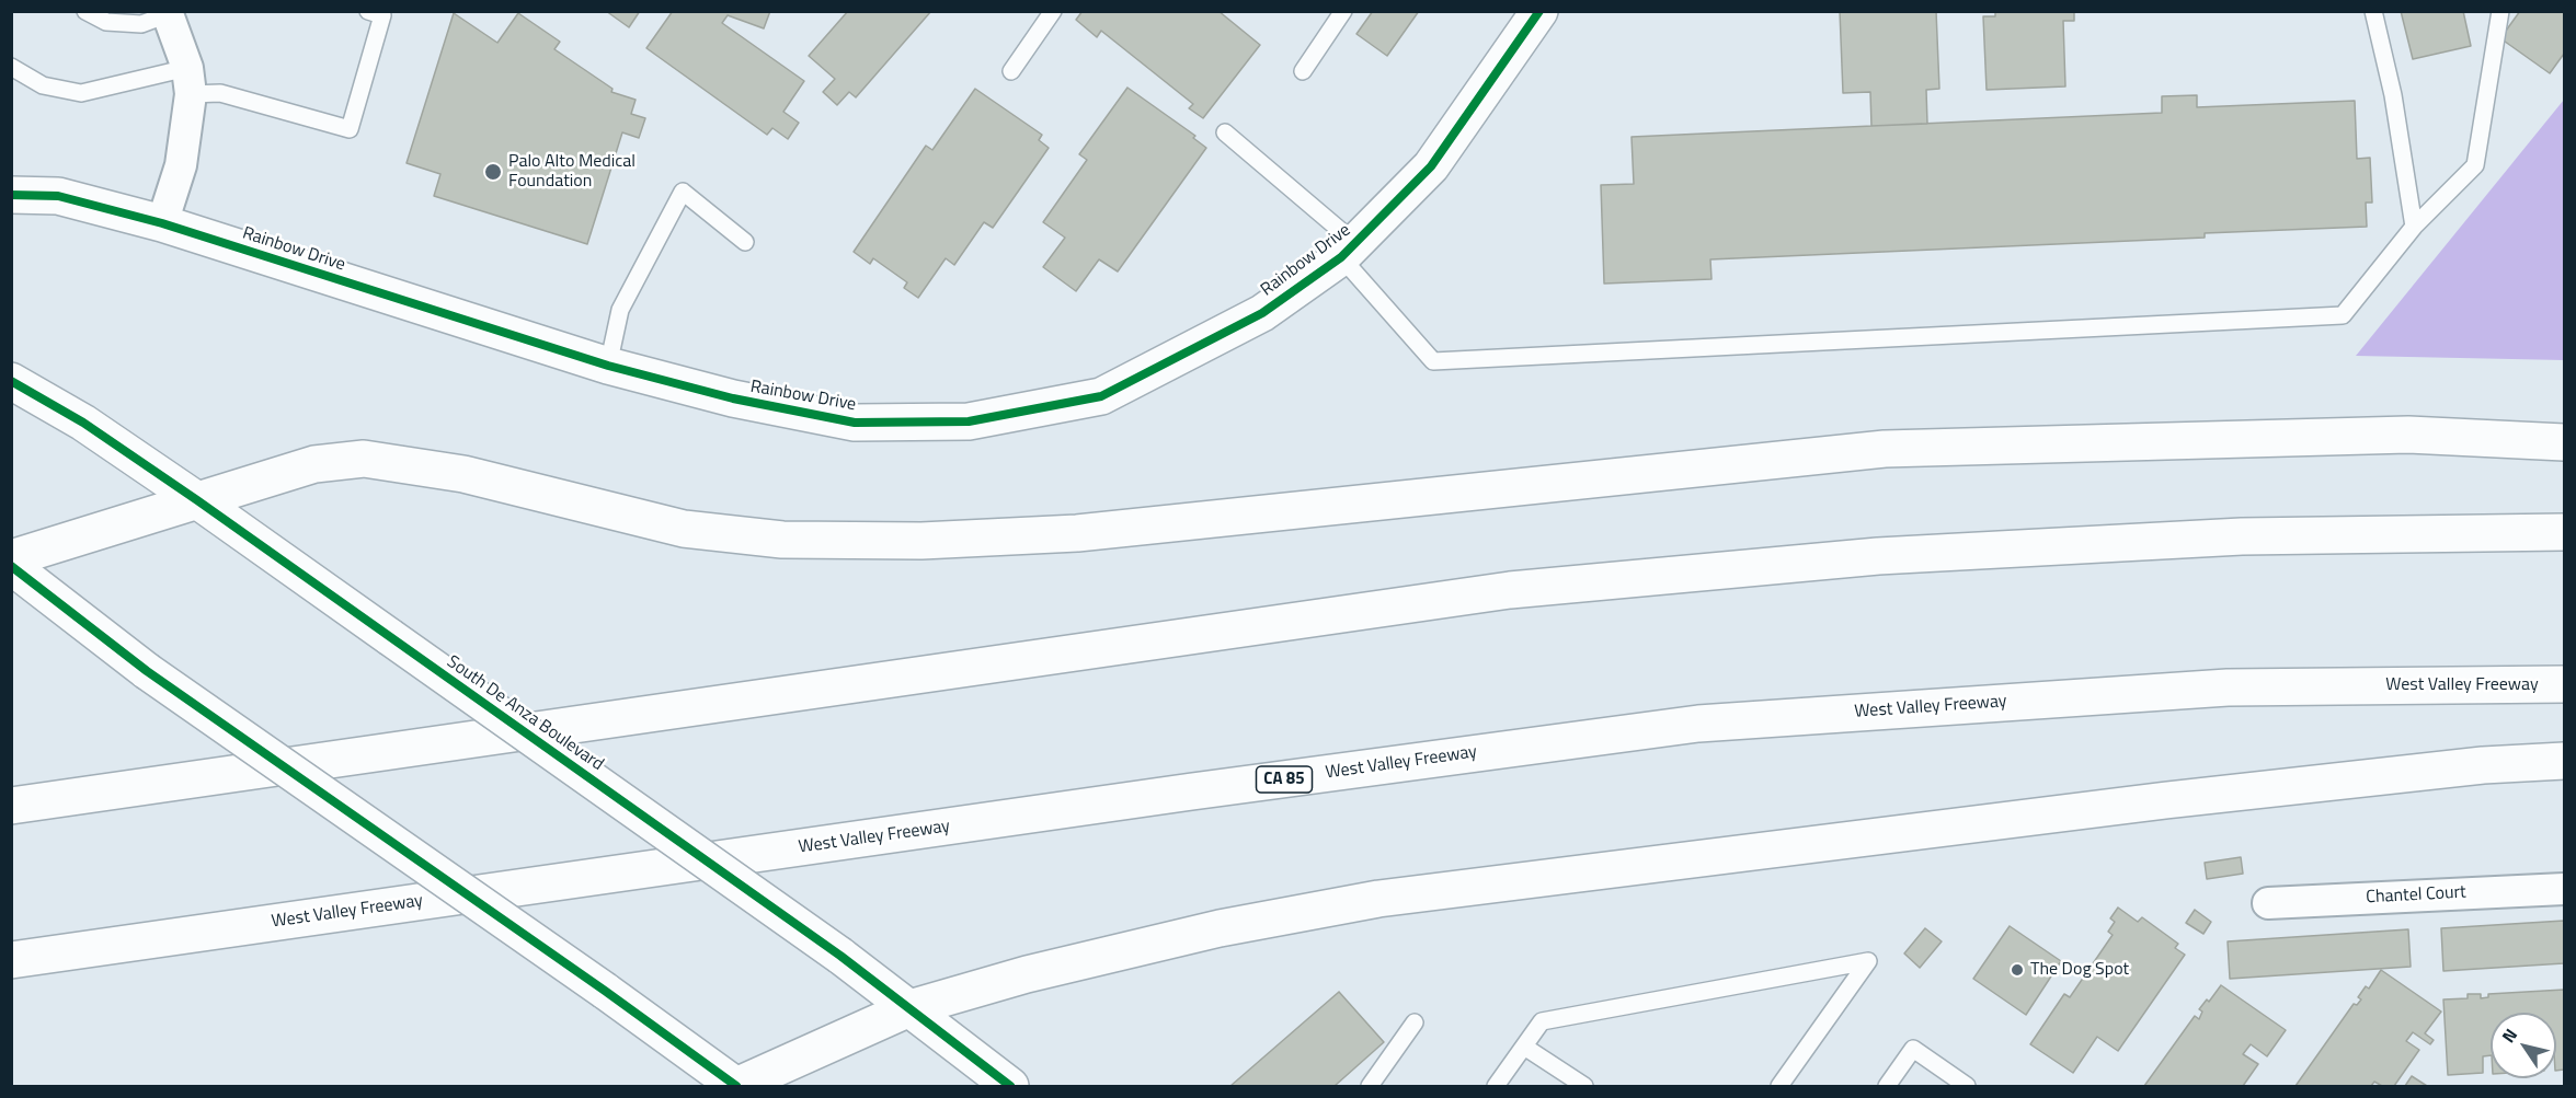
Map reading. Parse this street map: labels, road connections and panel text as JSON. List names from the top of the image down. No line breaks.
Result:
{"streets":{"main road":["Rainbow Drive","West Valley Freeway","South De Anza Boulevard","CA 85"],"street":["Chantel Court"]},"places":["Palo Alto Medical Foundation","The Dog Spot"],"north":"top left"}
